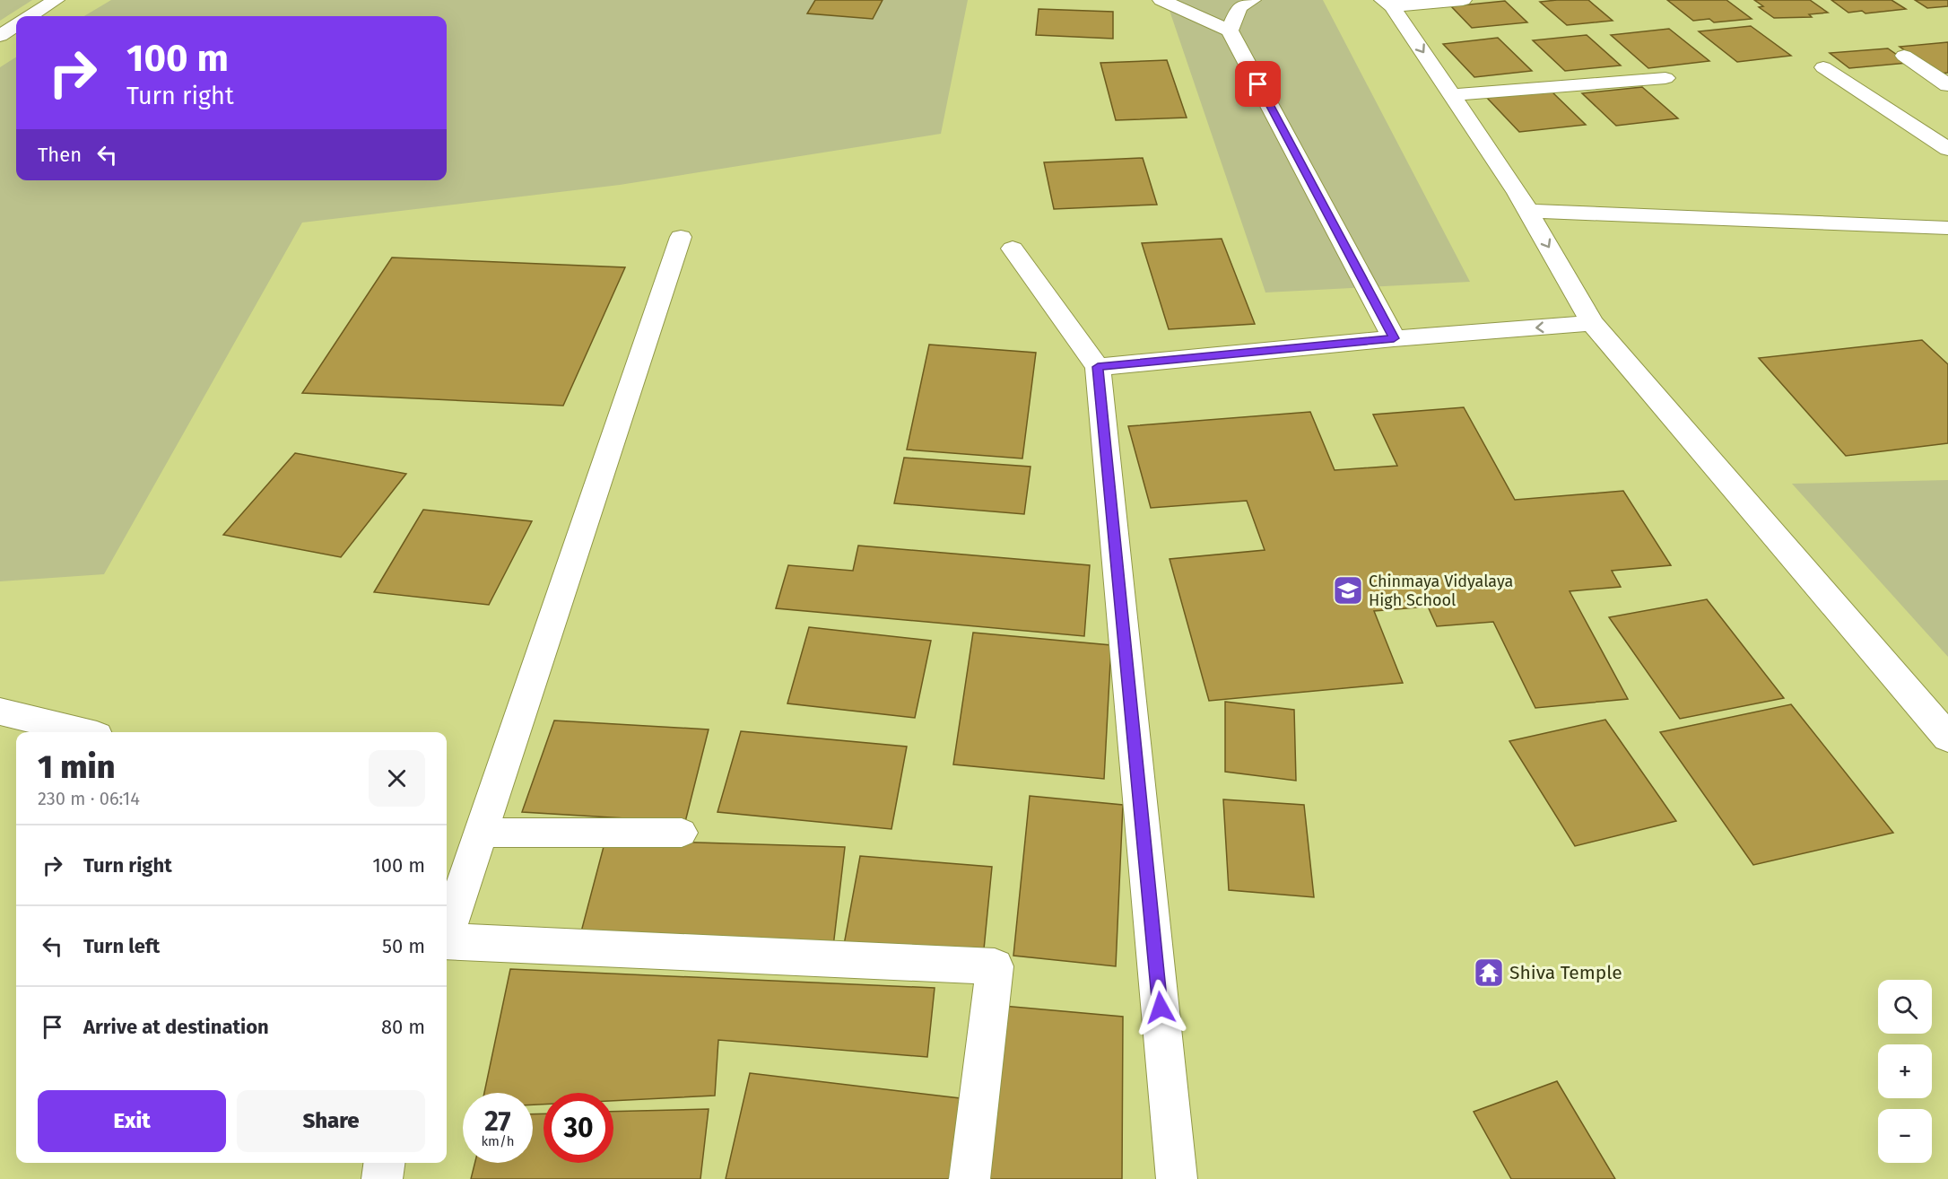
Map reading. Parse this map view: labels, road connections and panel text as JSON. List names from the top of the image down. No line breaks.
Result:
{"places":{"school or university":["Chinmaya Vidyalaya High School"],"temple":["Shiva Temple"]},"page":{"turn":["100 m","Turn right"],"then":"Then","heading":["1 min","230 m · 06:14"],"list":[{"name":"Turn right","value":"100 m"},{"name":"Turn left","value":"50 m"},{"name":"Arrive at destination","value":"80 m"}],"map_buttons":["+","−"],"buttons":["Exit","Share"],"speed":"27 km/h","limit":"30"}}
